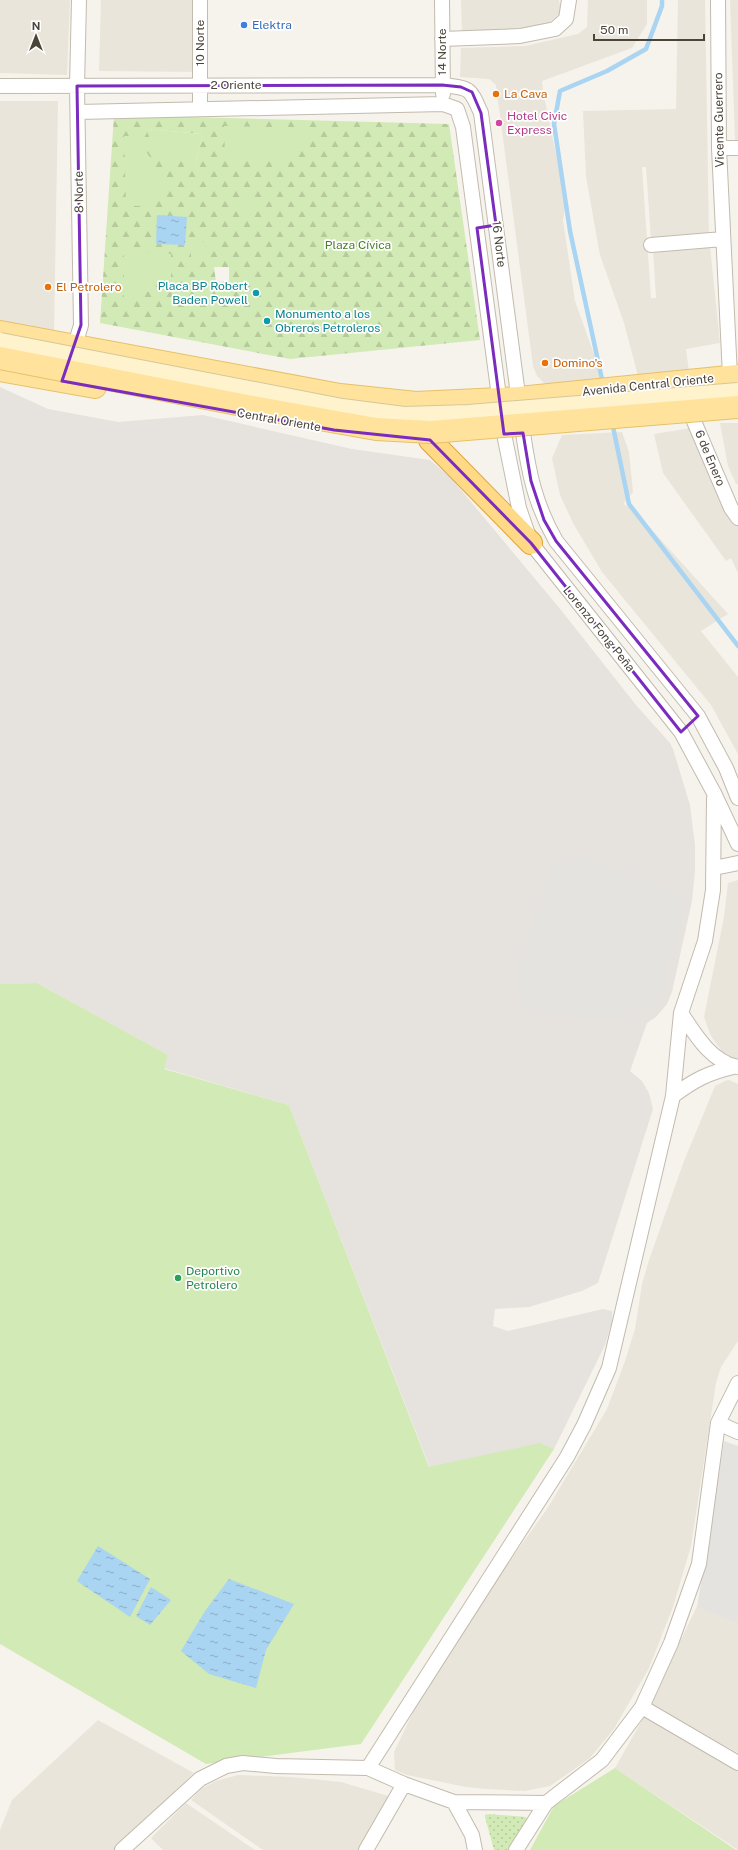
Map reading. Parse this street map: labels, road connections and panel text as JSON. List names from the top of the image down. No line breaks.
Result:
{"streets":{"main road":["Avenida Central Oriente","Central Oriente"],"street":["10 Norte","14 Norte","2 Oriente","Vicente Guerrero","8 Norte","16 Norte","6 de Enero","Lorenzo Fong Peña"]},"crossings":[["10 Norte","2 Oriente"],["14 Norte","2 Oriente"],["14 Norte","16 Norte"],["2 Oriente","8 Norte"],["2 Oriente","16 Norte"],["Vicente Guerrero","Avenida Central Oriente"],["8 Norte","Central Oriente"],["16 Norte","Avenida Central Oriente"],["16 Norte","Lorenzo Fong Peña"],["Avenida Central Oriente","Lorenzo Fong Peña"],["Central Oriente","6 de Enero"],["Central Oriente","Lorenzo Fong Peña"]],"parks":["Plaza Cívica"],"places":["Elektra","La Cava","Hotel Civic Express","El Petrolero","Placa BP Robert Baden Powell","Monumento a los Obreros Petroleros","Domino's","Deportivo Petrolero"],"scale_bar":"50 m","north":"top"}
